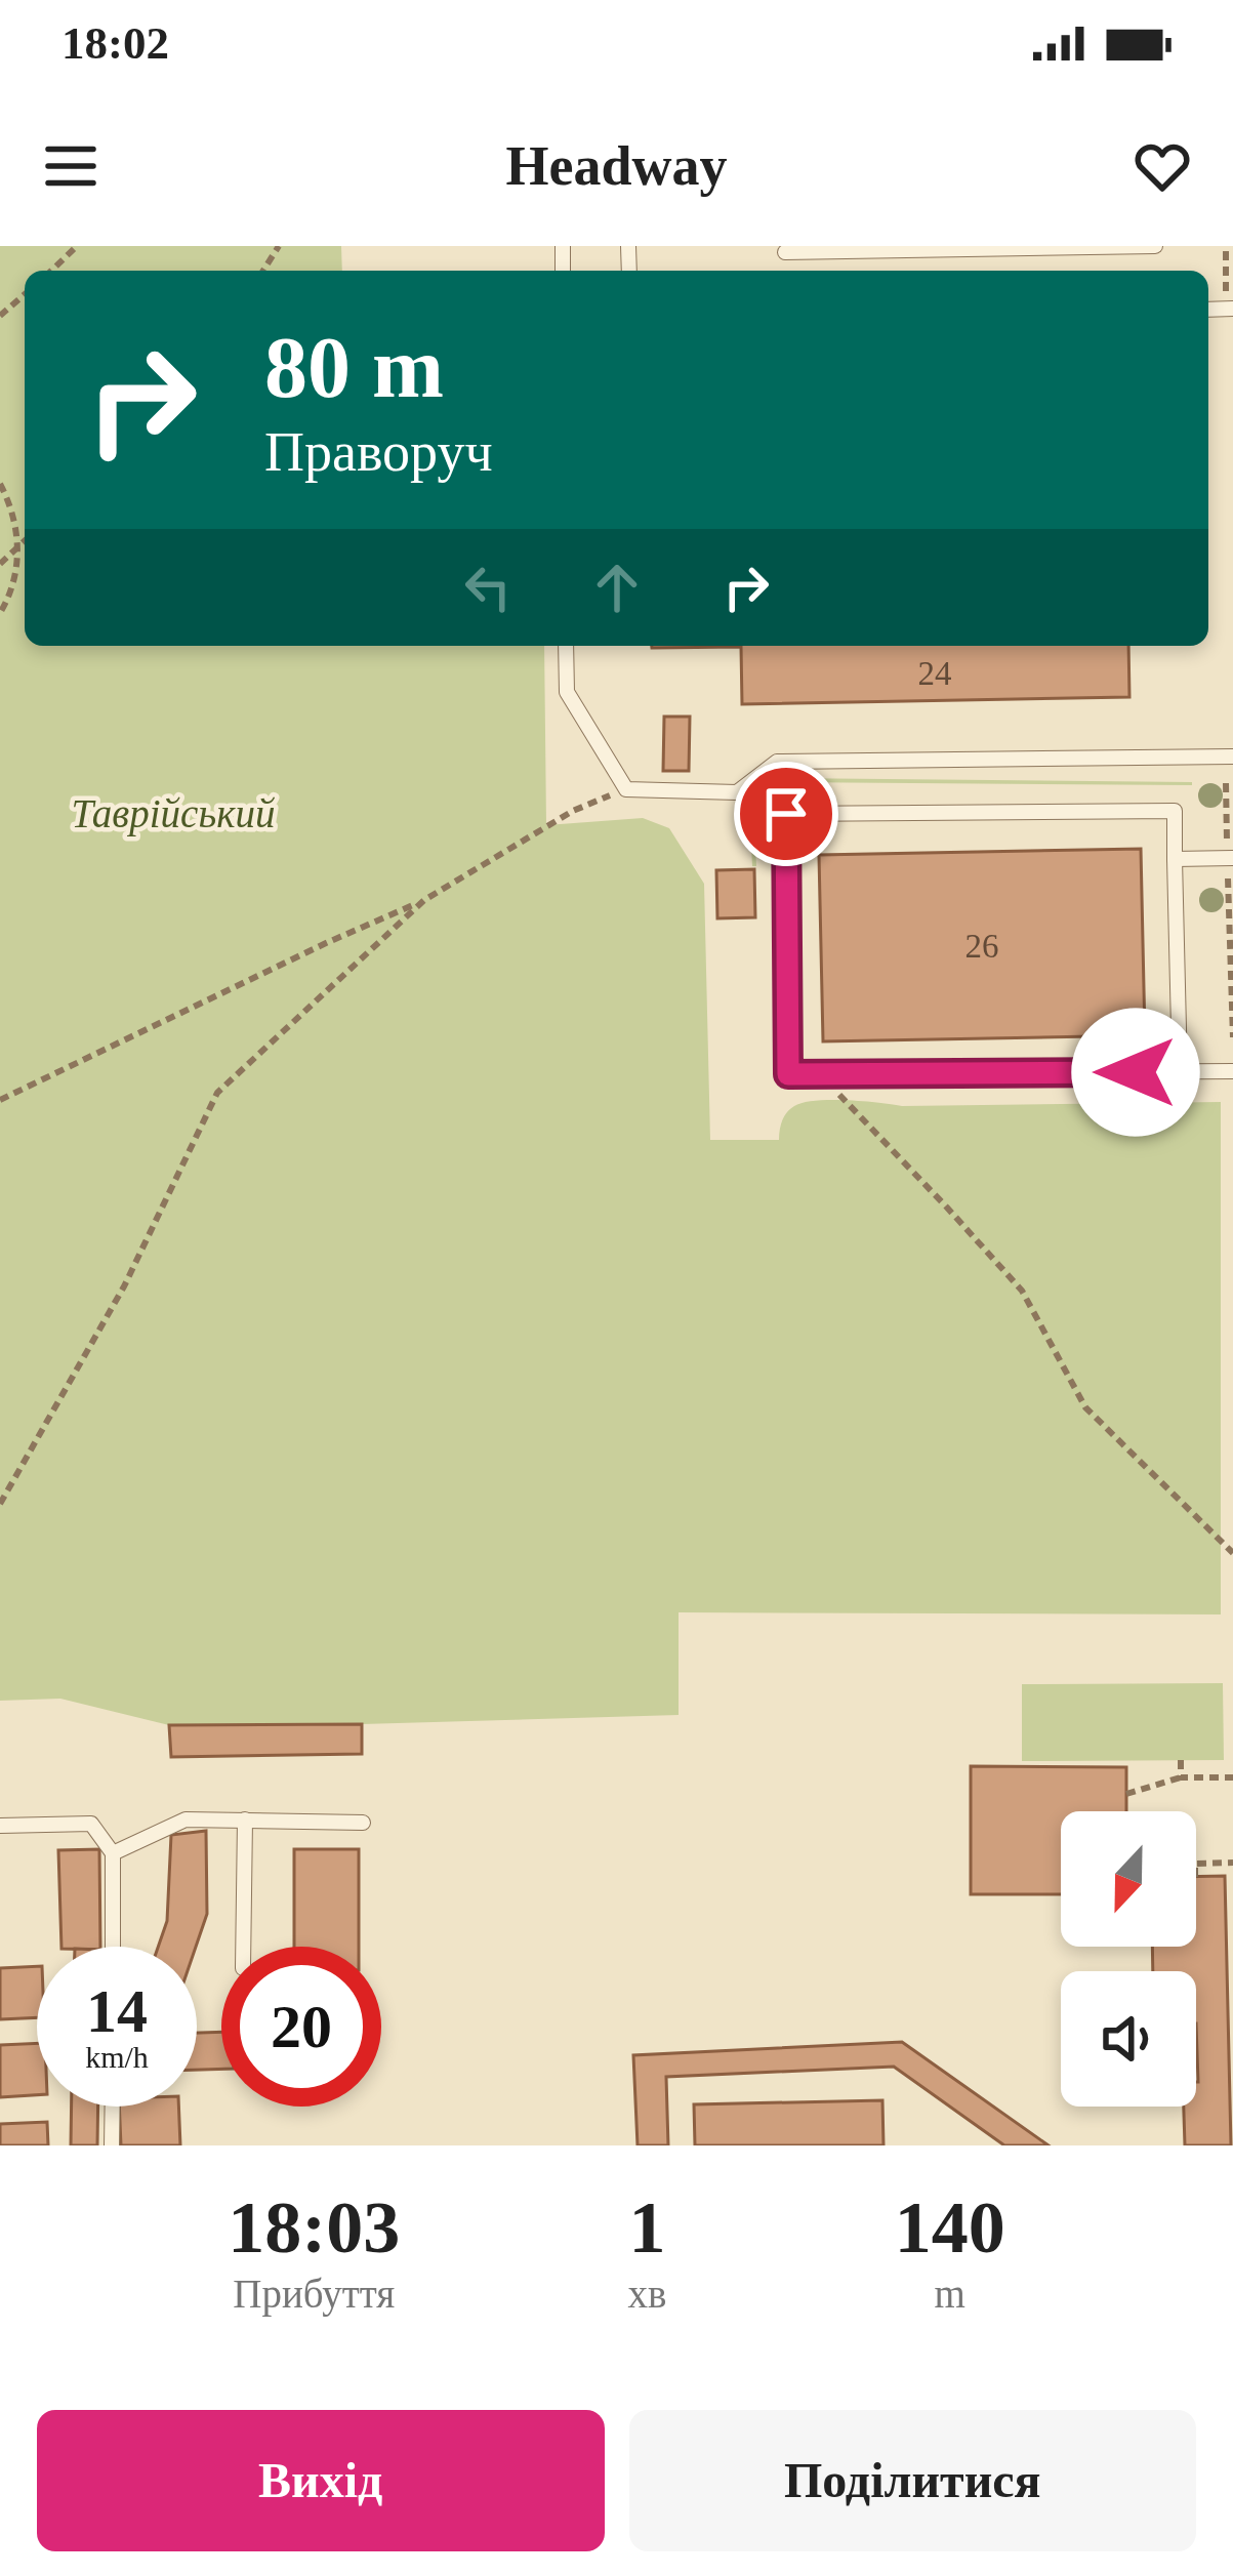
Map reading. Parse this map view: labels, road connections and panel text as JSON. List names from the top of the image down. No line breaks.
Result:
{"parks":["Таврійський"],"house_numbers":["24","26"],"north":"bottom","page":{"status":"18:02","header":"Headway","turn":["80 m","Праворуч"],"speed":"14 km/h","limit":"20","eta":["18:03","Прибуття","1","хв","140","m"],"buttons":["Вихід","Поділитися"]}}
